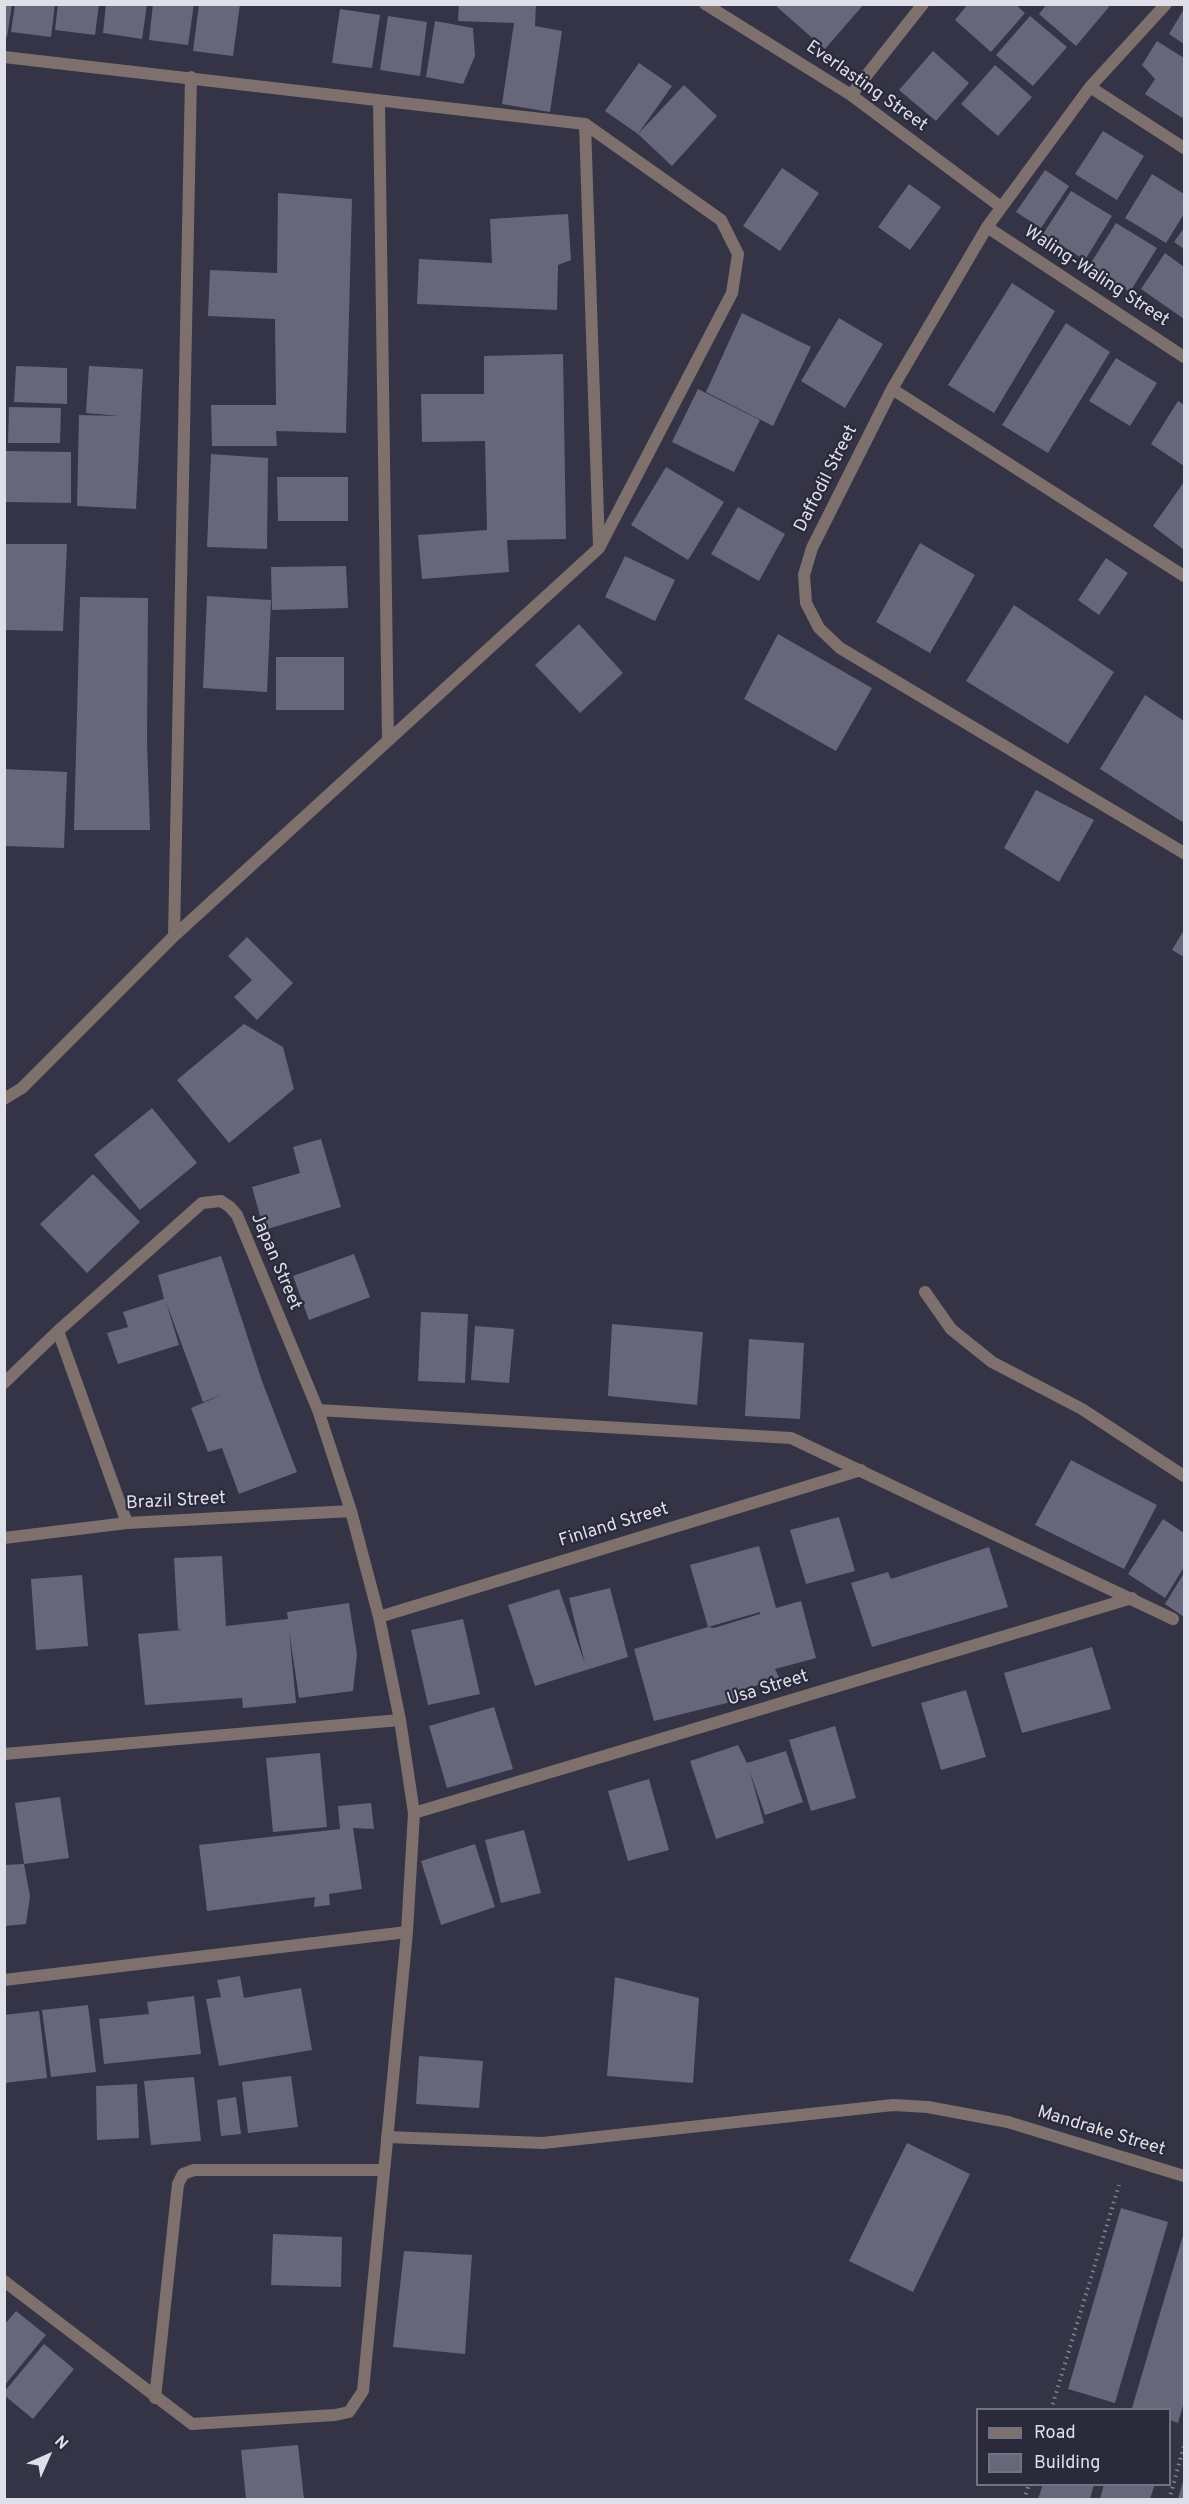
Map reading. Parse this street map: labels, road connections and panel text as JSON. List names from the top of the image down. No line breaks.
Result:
{"streets":{"street":["Everlasting Street","Waling-Waling Street","Daffodil Street","Japan Street","Brazil Street","Finland Street","Usa Street","Mandrake Street"]},"crossings":[["Everlasting Street","Daffodil Street"],["Waling-Waling Street","Daffodil Street"],["Japan Street","Brazil Street"],["Japan Street","Finland Street"],["Japan Street","Usa Street"],["Japan Street","Mandrake Street"]],"legend":["Road","Building"],"north":"top right"}
